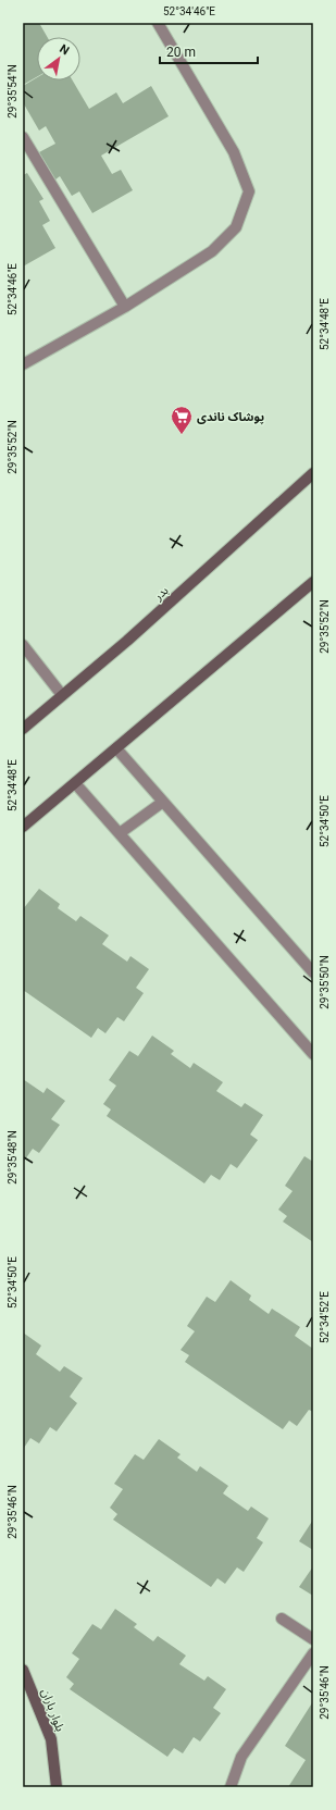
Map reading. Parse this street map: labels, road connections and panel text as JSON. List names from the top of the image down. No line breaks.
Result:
{"streets":{"street":["بدر","بلوار باران"]},"places":{"supermarket":["پوشاک ناندی"]},"scale_bar":"20 m","north":"top right","coordinates":["52°34'46\"E","29°35'54\"N","52°34'48\"E","29°35'52\"N","52°34'50\"E","29°35'50\"N","29°35'48\"N","52°34'52\"E","29°35'46\"N"]}
